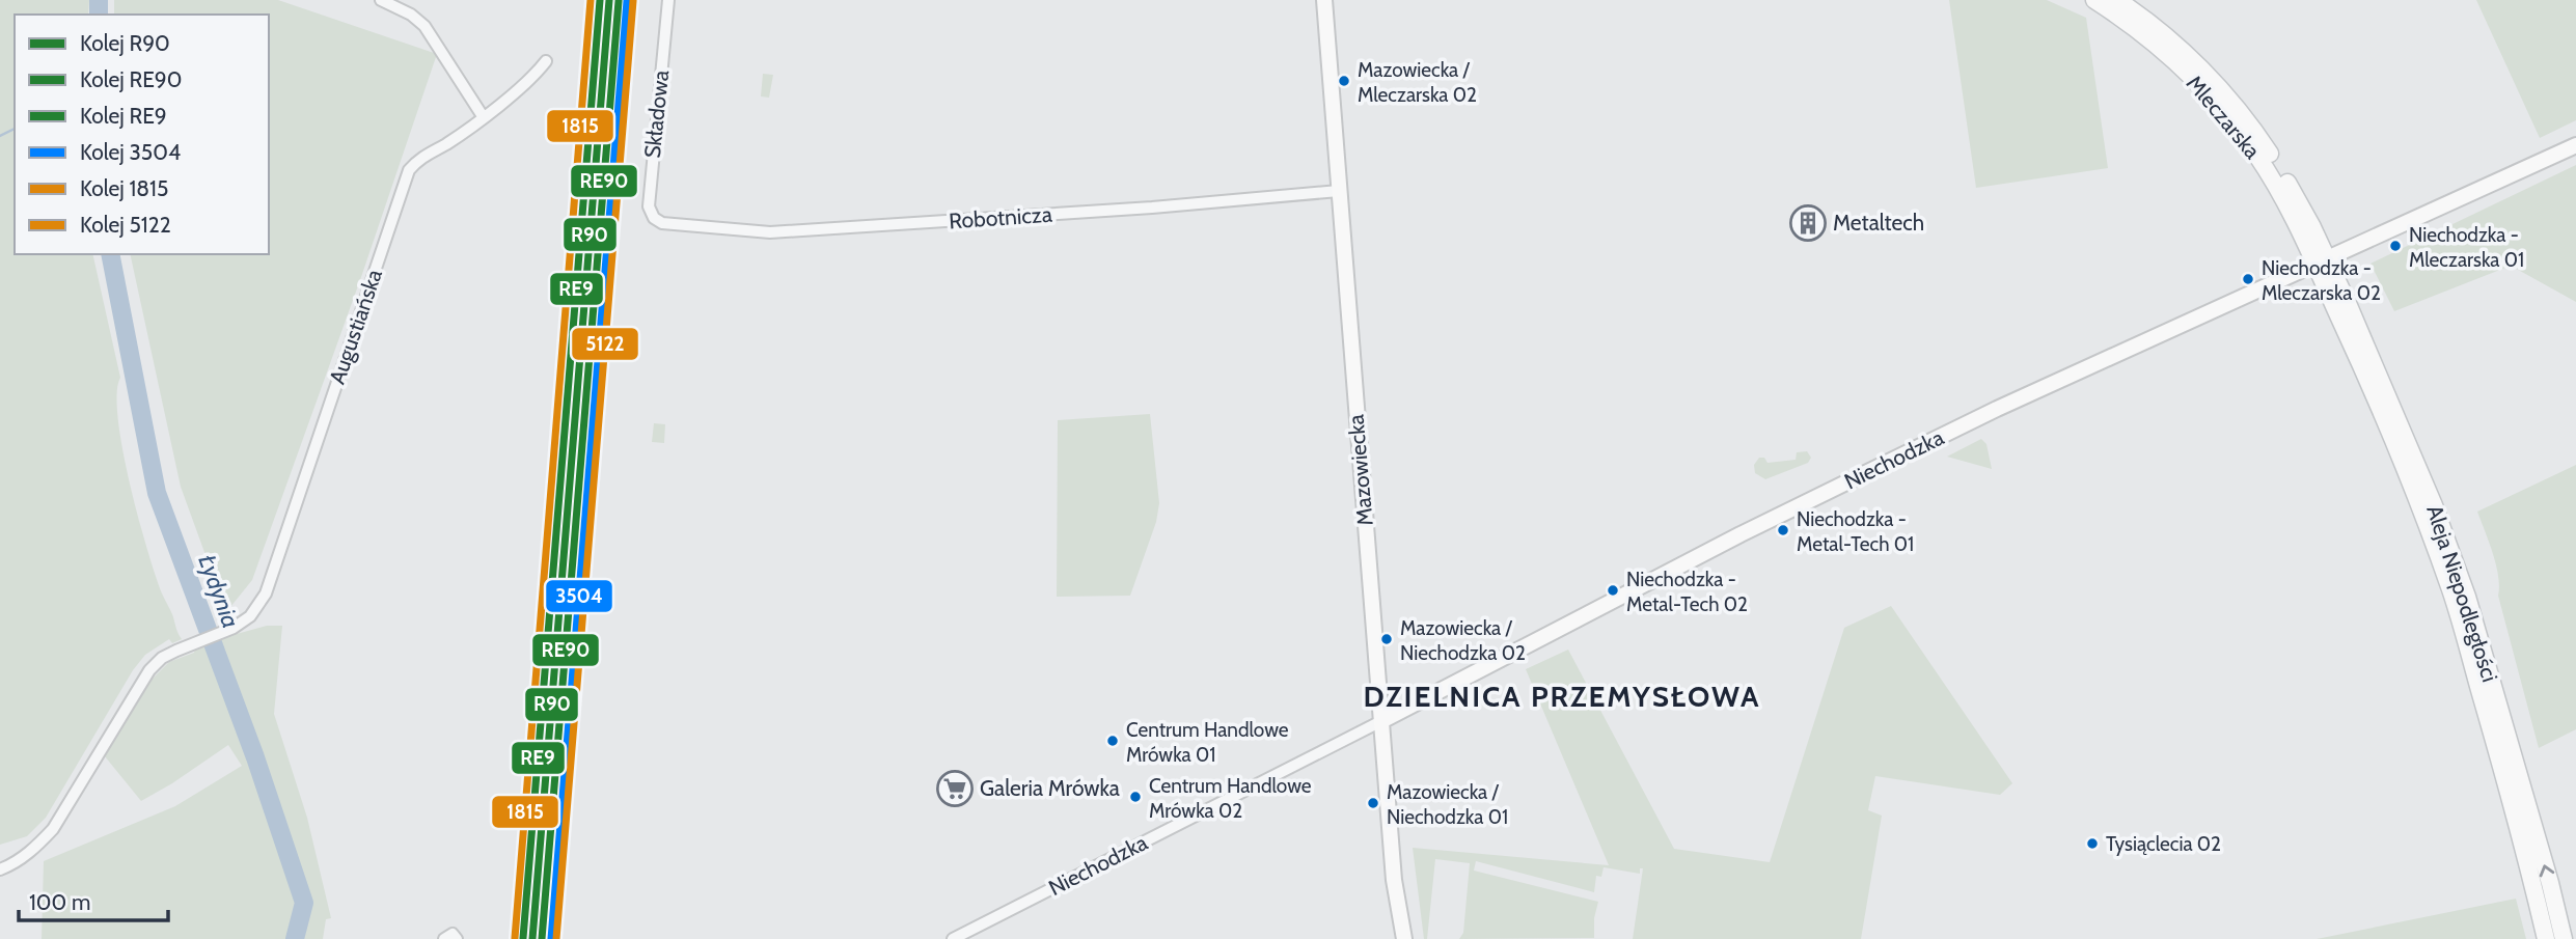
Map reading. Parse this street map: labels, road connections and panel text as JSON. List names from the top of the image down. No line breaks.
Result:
{"streets":{"main road":["Mleczarska","Aleja Niepodległości"],"street":["Składowa","Robotnicza","Augustiańska","Niechodzka","Mazowiecka"]},"crossings":[["Składowa","Robotnicza"],["Mleczarska","Niechodzka"],["Mleczarska","Aleja Niepodległości"],["Robotnicza","Mazowiecka"],["Niechodzka","Mazowiecka"],["Niechodzka","Aleja Niepodległości"]],"districts":["DZIELNICA PRZEMYSŁOWA"],"water":["Łydynia"],"places":{"other":["Mazowiecka / Mleczarska 02","Niechodzka - Mleczarska 01","Niechodzka - Mleczarska 02","Niechodzka - Metal-Tech 01","Niechodzka - Metal-Tech 02","Mazowiecka / Niechodzka 02","Centrum Handlowe Mrówka 01","Centrum Handlowe Mrówka 02","Mazowiecka / Niechodzka 01","Tysiąclecia 02"],"building":["Metaltech"],"supermarket":["Galeria Mrówka"]},"lines":["rail line R90","rail line RE9","rail line 1815","rail line RE90","rail line 3504","rail line 5122"],"legend":["Kolej R90","Kolej RE90","Kolej RE9","Kolej 3504","Kolej 1815","Kolej 5122"],"scale_bar":"100 m"}
